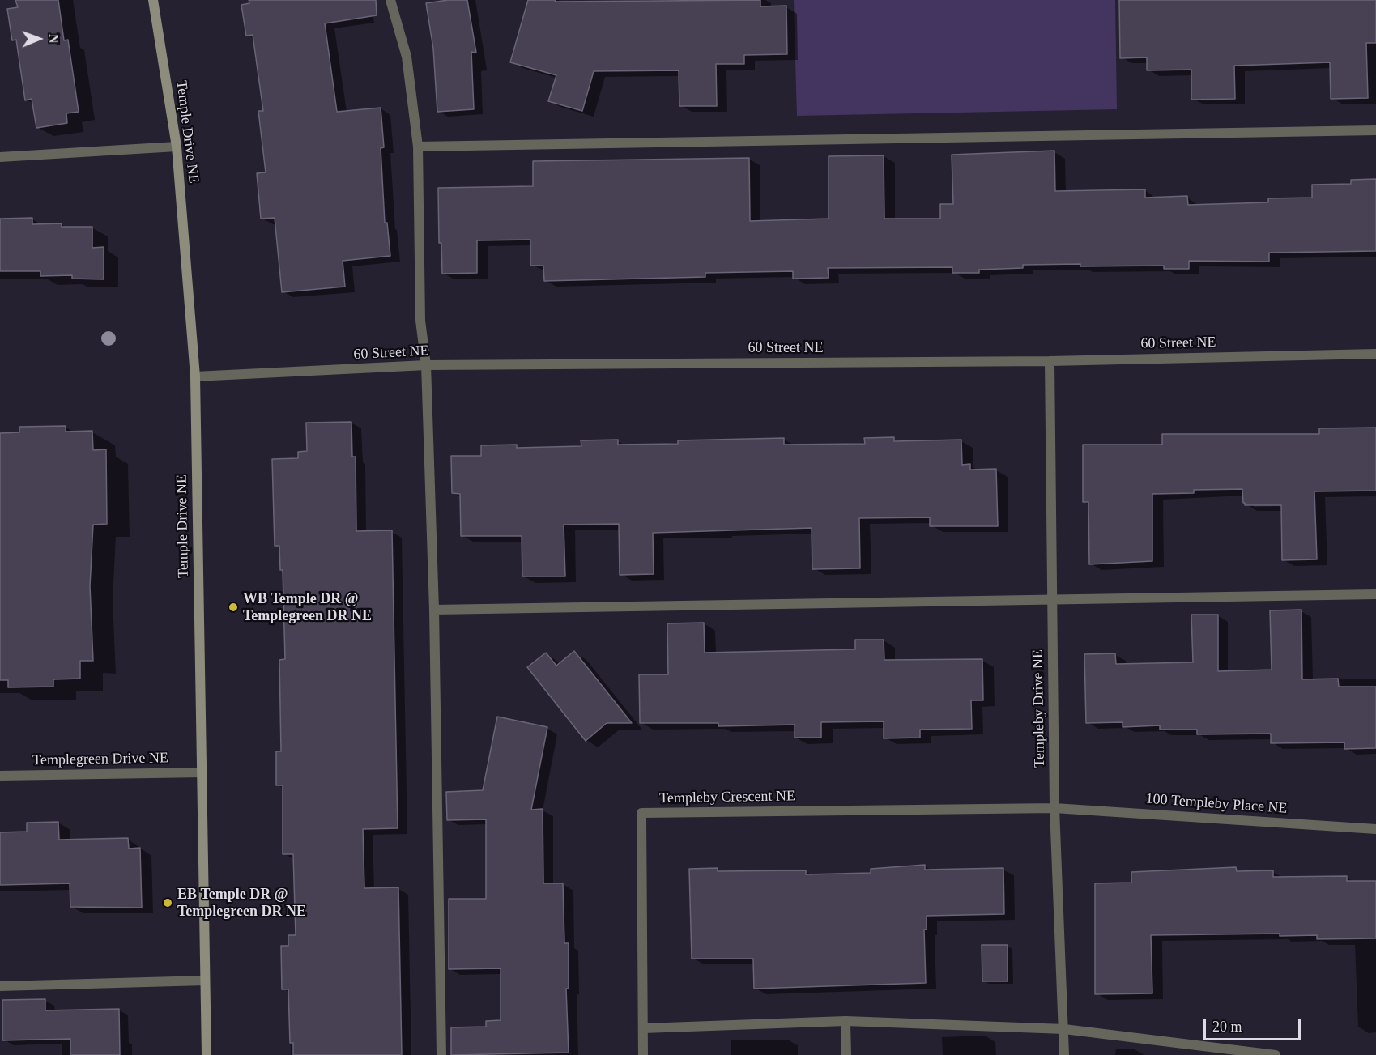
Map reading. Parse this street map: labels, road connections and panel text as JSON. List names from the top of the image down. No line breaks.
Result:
{"streets":{"street":["Temple Drive NE","60 Street NE","Templeby Drive NE","Templegreen Drive NE","Templeby Crescent NE","100 Templeby Place NE"]},"crossings":[["Temple Drive NE","60 Street NE"],["Temple Drive NE","Templegreen Drive NE"],["60 Street NE","Templeby Drive NE"],["Templeby Drive NE","Templeby Crescent NE"],["Templeby Drive NE","100 Templeby Place NE"],["Templeby Crescent NE","100 Templeby Place NE"]],"places":["WB Temple DR @ Templegreen DR NE","EB Temple DR @ Templegreen DR NE"],"scale_bar":"20 m","north":"right"}
